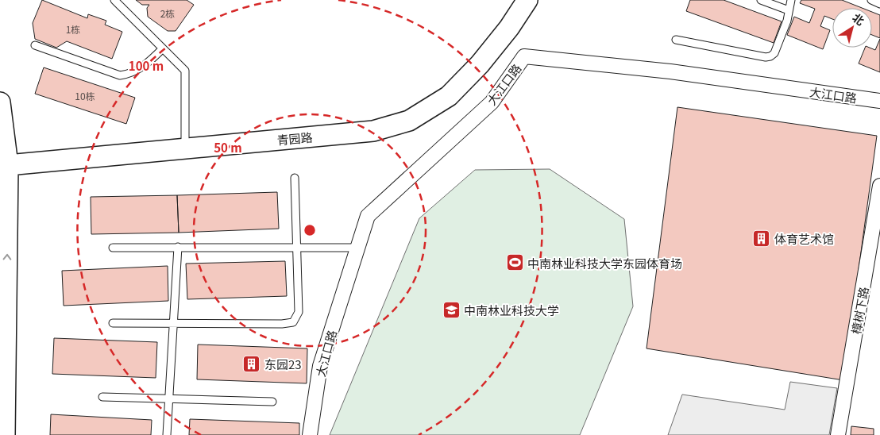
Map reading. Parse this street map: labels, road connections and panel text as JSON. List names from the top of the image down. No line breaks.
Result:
{"streets":{"street":["大江口路","青园路","樟树下路"]},"places":{"building":["体育艺术馆","东园23"],"sports":["中南林业科技大学东园体育场"],"school or university":["中南林业科技大学"]},"house_numbers":["2栋","1栋","10栋"],"north":"top right","rings":["100 m","50 m"]}
